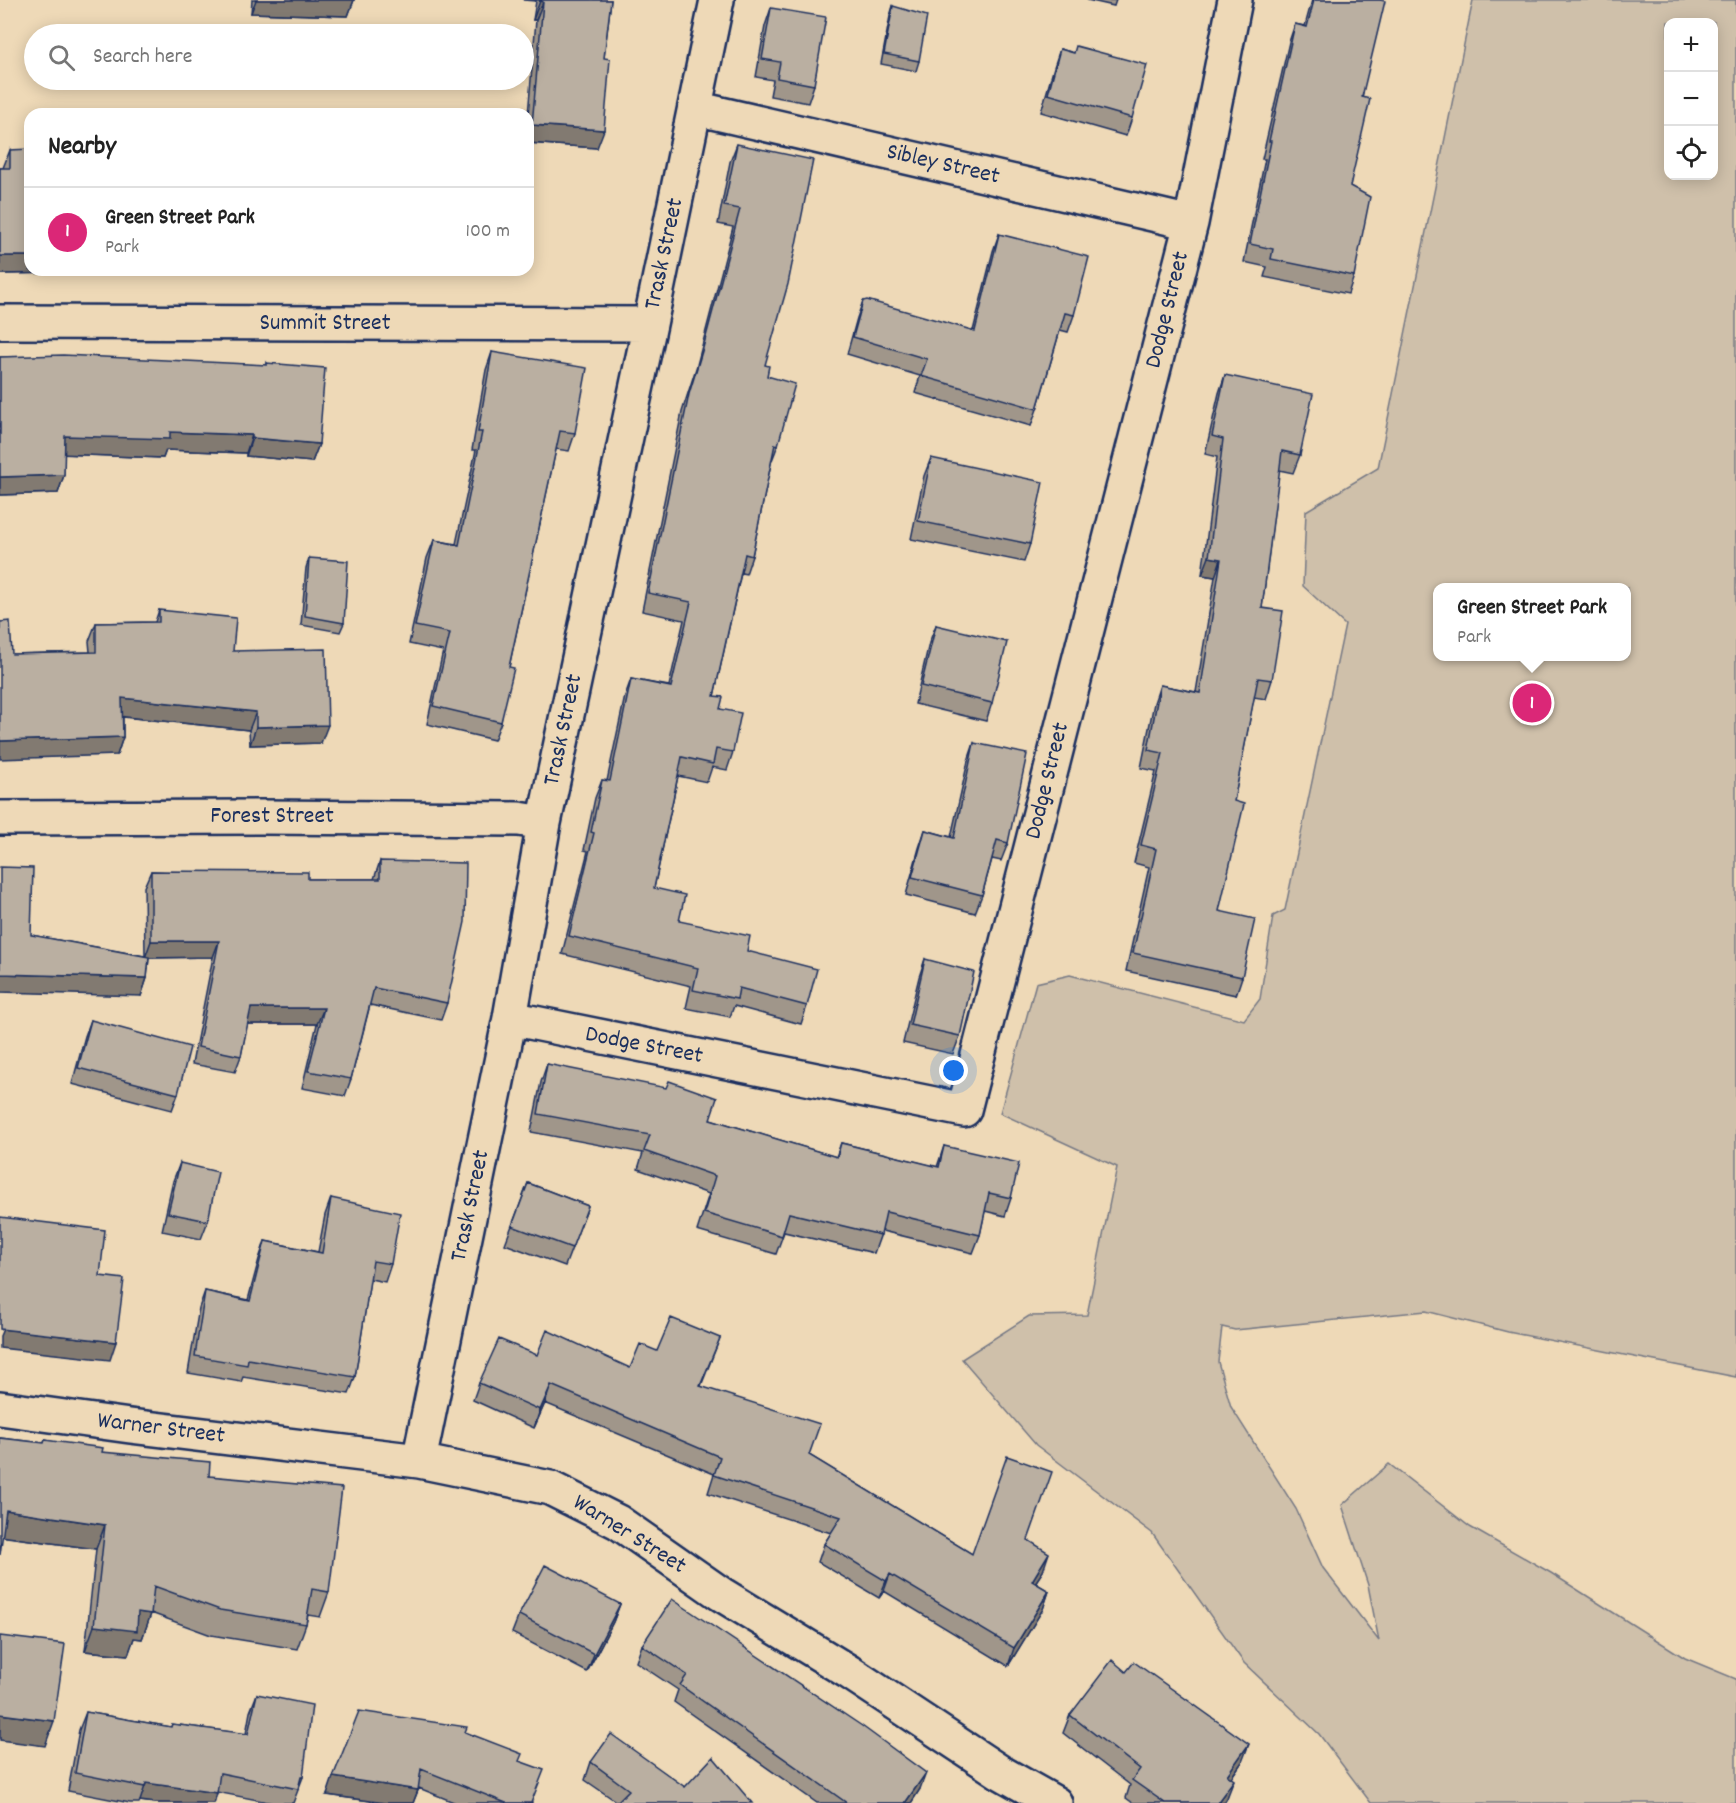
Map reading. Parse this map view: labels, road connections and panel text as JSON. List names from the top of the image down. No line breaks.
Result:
{"streets":{"street":["Sibley Street","Trask Street","Dodge Street","Summit Street","Forest Street","Warner Street"]},"crossings":[["Sibley Street","Trask Street"],["Sibley Street","Dodge Street"],["Trask Street","Dodge Street"],["Trask Street","Summit Street"],["Trask Street","Forest Street"],["Trask Street","Warner Street"]],"page":{"map_buttons":["+","−"],"search":"Search here","heading":"Nearby","list":[{"mark":"1","name":"Green Street Park","note":"Park","value":"100 m"}],"popup":["Green Street Park","Park"],"pins":"1"}}
